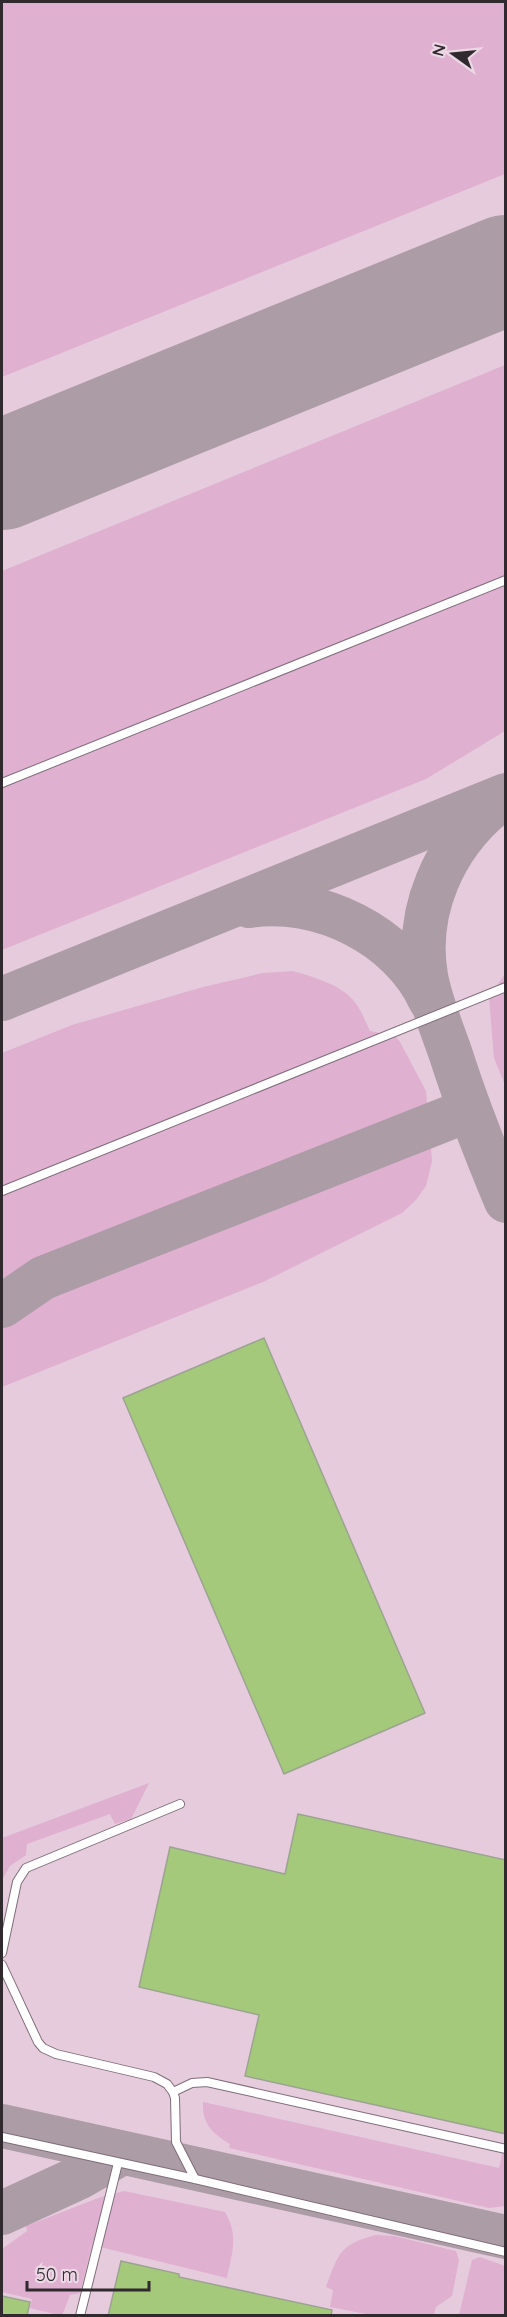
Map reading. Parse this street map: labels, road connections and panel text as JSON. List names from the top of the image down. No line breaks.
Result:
{"scale_bar":"50 m","north":"left"}
